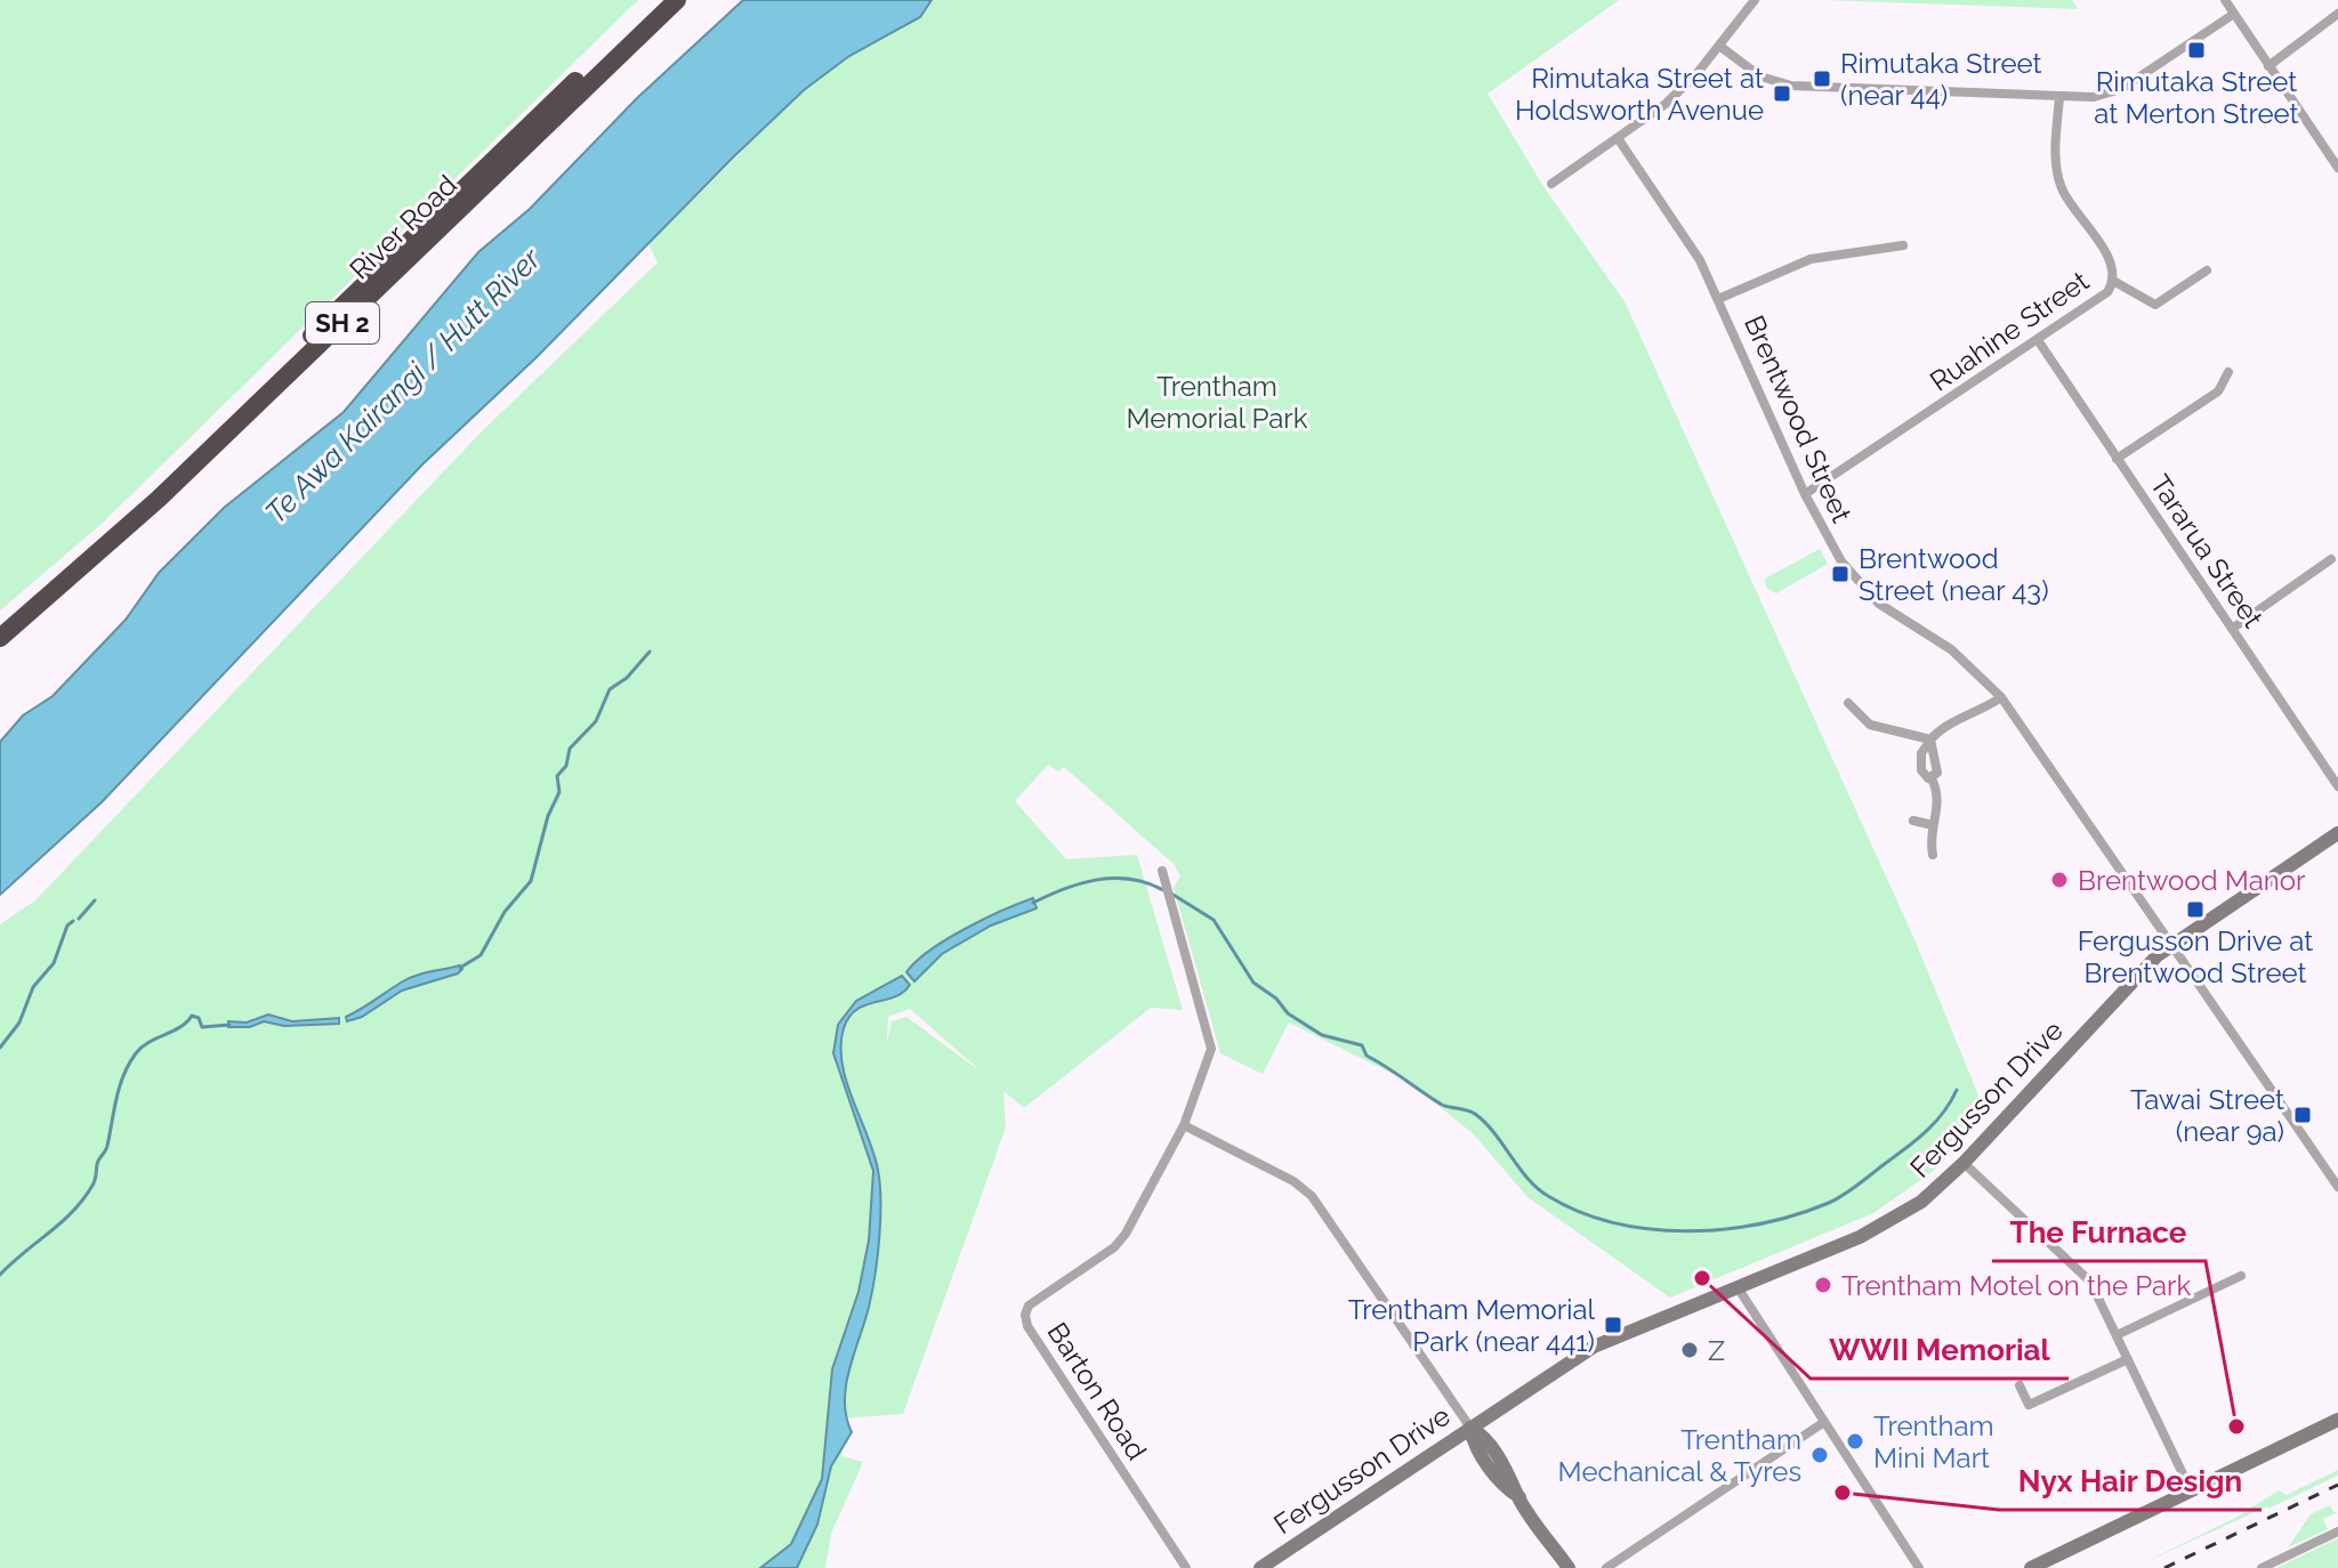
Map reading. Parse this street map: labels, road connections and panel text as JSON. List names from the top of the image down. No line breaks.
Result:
{"streets":{"highway":["River Road","SH 2"],"main road":["Fergusson Drive"],"street":["Ruahine Street","Brentwood Street","Tararua Street","Barton Road"]},"crossings":[["Ruahine Street","Brentwood Street"],["Ruahine Street","Tararua Street"],["Brentwood Street","Fergusson Drive"]],"water":["Te Awa Kairangi / Hutt River"],"parks":["Trentham Memorial Park"],"places":{"transit":["Rimutaka Street at Merton Street","Rimutaka Street (near 44)","Rimutaka Street at Holdsworth Avenue","Brentwood Street (near 43)","Fergusson Drive at Brentwood Street","Tawai Street (near 9a)","Trentham Memorial Park (near 441)"],"other":["Brentwood Manor","WWII Memorial","Trentham Motel on the Park","Z","The Furnace","Trentham Mini Mart","Trentham Mechanical & Tyres","Nyx Hair Design"]}}
